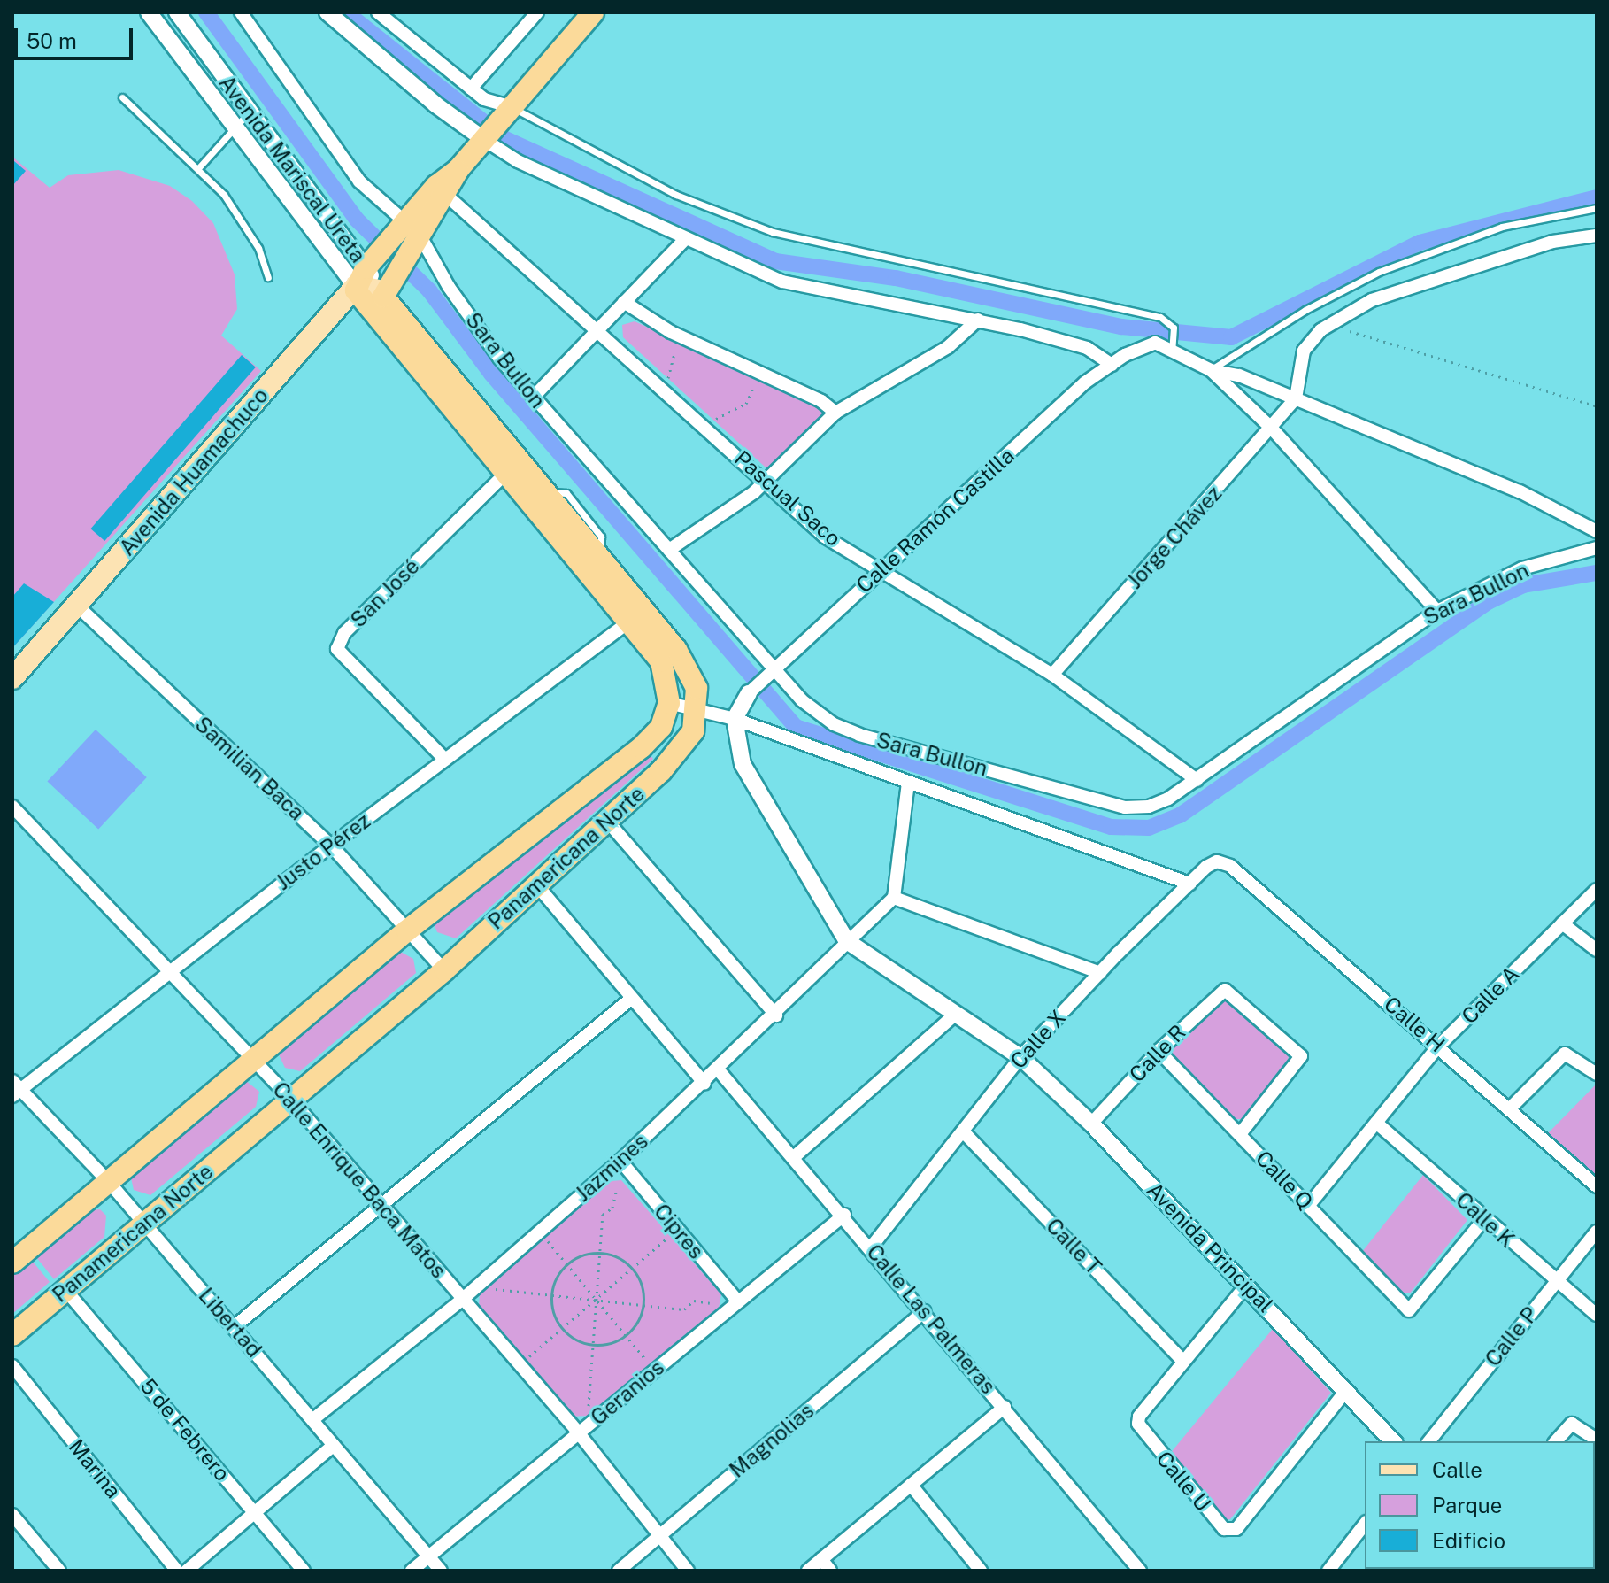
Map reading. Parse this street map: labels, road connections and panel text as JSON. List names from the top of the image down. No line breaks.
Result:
{"streets":{"highway":["Panamericana Norte"],"main road":["Avenida Huamachuco"],"street":["Avenida Mariscal Ureta","Sara Bullon","Pascual Saco","Calle Ramón Castilla","Jorge Chávez","San José","Samilian Baca","Justo Pérez","Calle A","Calle H","Calle X","Calle R","Jazmines","Calle Enrique Baca Matos","Calle Q","Calle K","Cipres","Calle T","Avenida Principal","Calle Las Palmeras","Libertad","Calle P","Geranios","5 de Febrero","Magnolias","Marina","Calle U"]},"crossings":[["Avenida Mariscal Ureta","Avenida Huamachuco"],["Sara Bullon","Pascual Saco"],["Sara Bullon","Calle Ramón Castilla"],["Avenida Huamachuco","Samilian Baca"],["Pascual Saco","Calle Ramón Castilla"],["Pascual Saco","Jorge Chávez"],["San José","Justo Pérez"],["Samilian Baca","Justo Pérez"],["Samilian Baca","Panamericana Norte"],["Justo Pérez","Calle Enrique Baca Matos"],["Justo Pérez","Libertad"],["Panamericana Norte","Calle Enrique Baca Matos"],["Panamericana Norte","Libertad"],["Panamericana Norte","5 de Febrero"],["Calle A","Calle H"],["Calle A","Calle Q"],["Calle A","Calle K"],["Calle H","Calle X"],["Calle X","Calle T"],["Calle X","Avenida Principal"],["Calle X","Calle Las Palmeras"],["Calle R","Calle Q"],["Calle R","Avenida Principal"],["Jazmines","Calle Enrique Baca Matos"],["Jazmines","Cipres"],["Jazmines","Avenida Principal"],["Jazmines","Calle Las Palmeras"],["Jazmines","Libertad"],["Calle Enrique Baca Matos","Geranios"],["Calle Enrique Baca Matos","Magnolias"],["Calle Q","Calle K"],["Calle K","Calle P"],["Cipres","Geranios"],["Calle T","Calle U"],["Avenida Principal","Calle U"],["Calle Las Palmeras","Geranios"],["Calle Las Palmeras","Magnolias"],["Libertad","Geranios"]],"legend":["Calle","Parque","Edificio"],"scale_bar":"50 m"}
